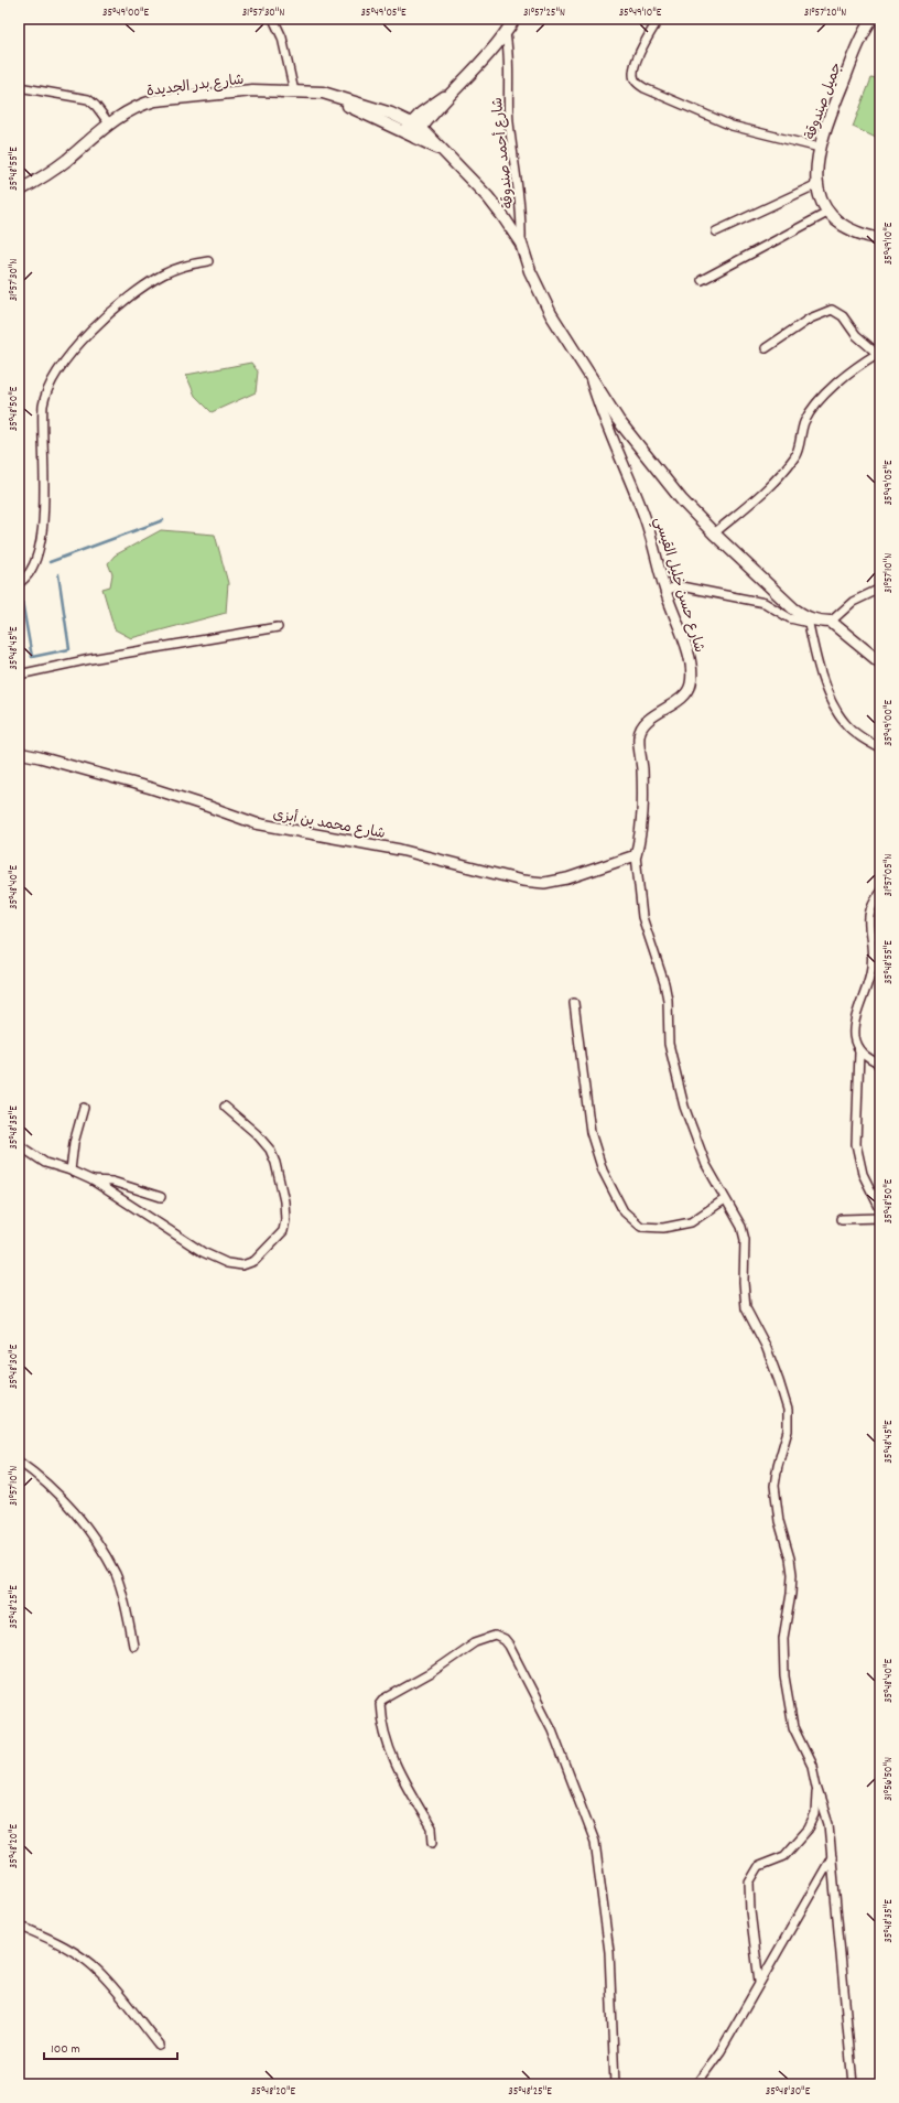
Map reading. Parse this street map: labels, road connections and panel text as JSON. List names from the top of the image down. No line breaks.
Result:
{"streets":{"main road":["شارع بدر الجديدة","جميل صندوقة","شارع حسن خليل القيسي"],"street":["شارع أحمد صندوقة","شارع محمد بن أبزى"]},"crossings":[["شارع بدر الجديدة","شارع حسن خليل القيسي"],["شارع أحمد صندوقة","شارع حسن خليل القيسي"],["شارع حسن خليل القيسي","شارع محمد بن أبزى"]],"scale_bar":"100 m","coordinates":["35°49'00\"E","31°57'30\"N","35°49'05\"E","31°57'25\"N","35°49'10\"E","31°57'20\"N","35°48'55\"E","35°48'50\"E","31°57'10\"N","35°48'45\"E","31°57'05\"N","35°48'40\"E","35°48'35\"E","35°48'30\"E","35°48'25\"E","31°56'50\"N","35°48'20\"E"]}
